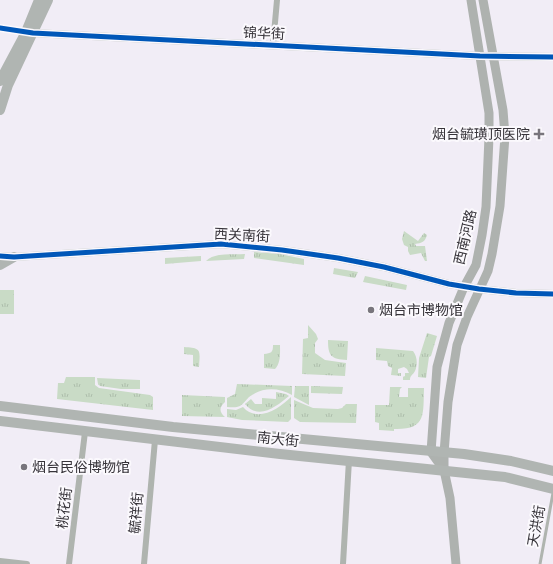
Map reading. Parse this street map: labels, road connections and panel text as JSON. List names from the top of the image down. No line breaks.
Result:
{"streets":{"main road":["西南河路","南大街"],"street":["锦华街","西关南街","桃花街","毓祥街"],"lane":["天洪街"]},"crossings":[["锦华街","西南河路"],["西关南街","西南河路"],["西南河路","南大街"],["南大街","桃花街"],["南大街","毓祥街"]],"places":{"health":["烟台毓璜顶医院"],"other":["烟台市博物馆","烟台民俗博物馆"]}}
